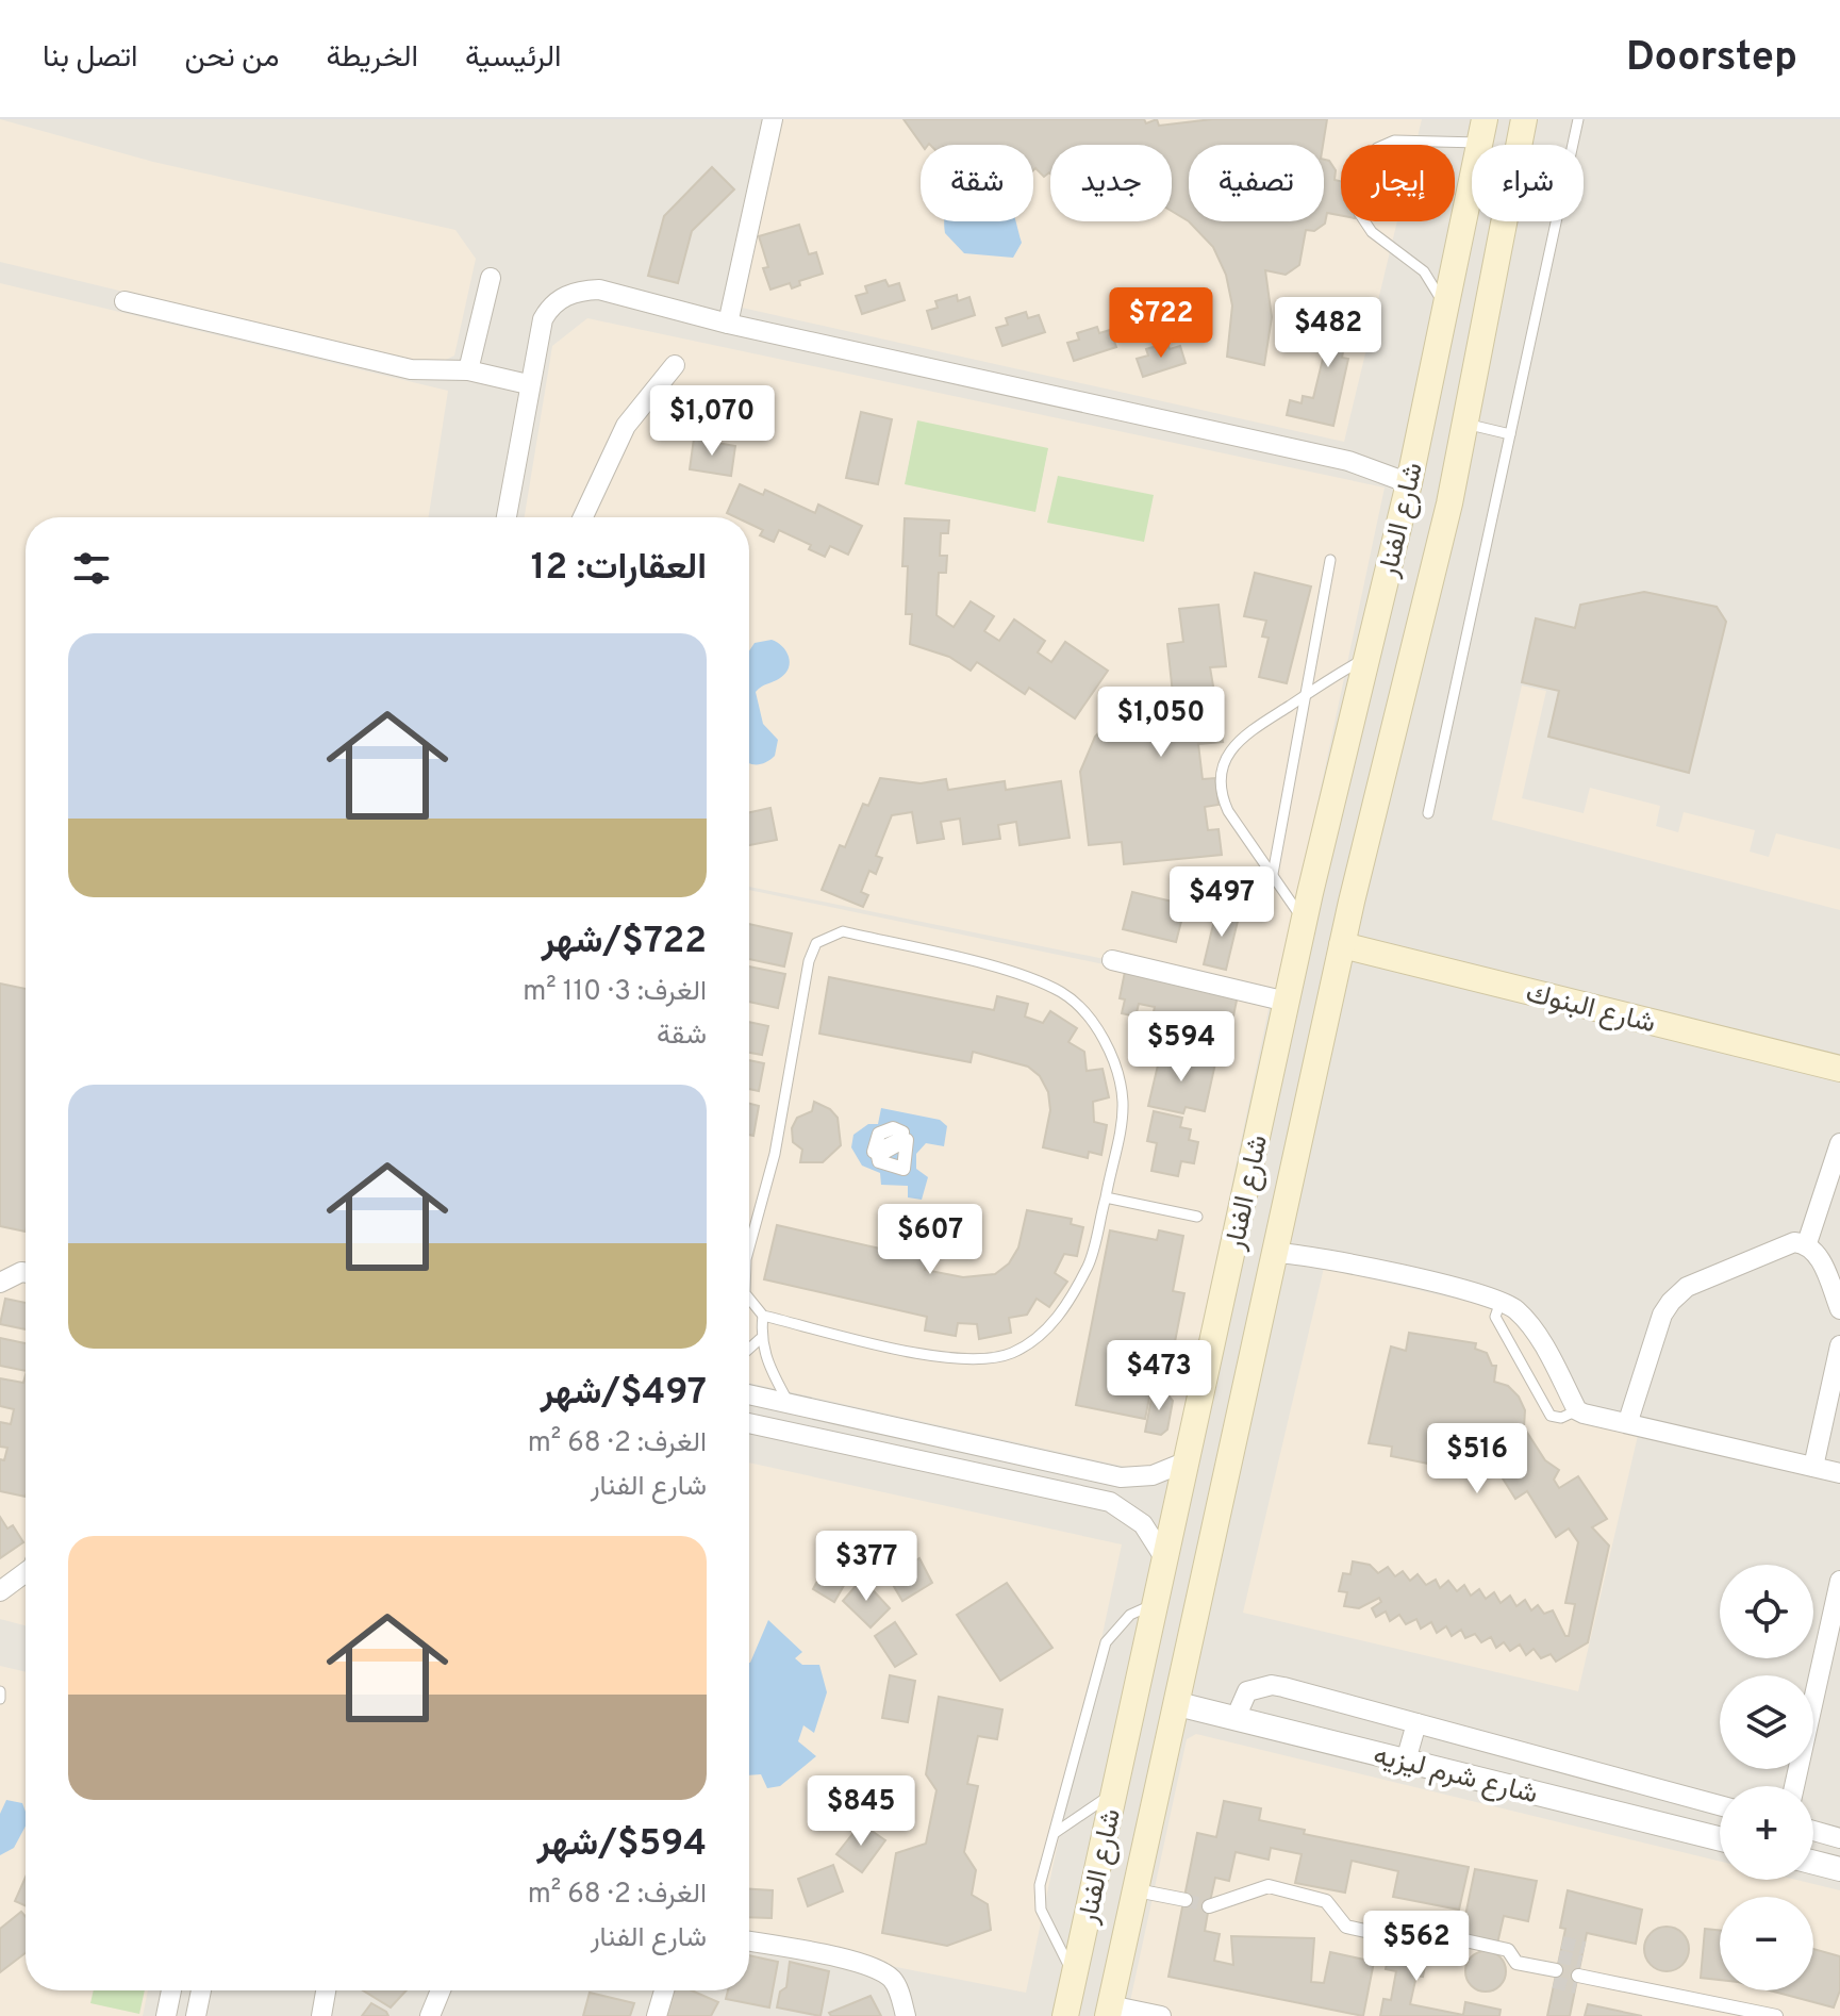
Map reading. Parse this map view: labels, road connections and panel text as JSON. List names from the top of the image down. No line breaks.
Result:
{"streets":{"main road":["شارع الفنار","شارع البنوك"],"street":["شارع شرم ليزيه"]},"crossings":[["شارع الفنار","شارع البنوك"],["شارع الفنار","شارع شرم ليزيه"]],"page":{"header":"Doorstep","nav":["الرئيسية","الخريطة","من نحن","اتصل بنا"],"chip":["شراء","إيجار","تصفية","جديد","شقة"],"price":["$722","$482","$1,070","$1,050","$497","$594","$607","$473","$516","$377","$845","$562"],"heading":"العقارات: 12","list":[{"name":"$722/شهر","note":"الغرف: 3 · 110 m² · شقة"},{"name":"$497/شهر","note":"الغرف: 2 · 68 m² · شارع الفنار"},{"name":"$594/شهر","note":"الغرف: 2 · 68 m² · شارع الفنار"}],"map_buttons":["+","−"]}}
